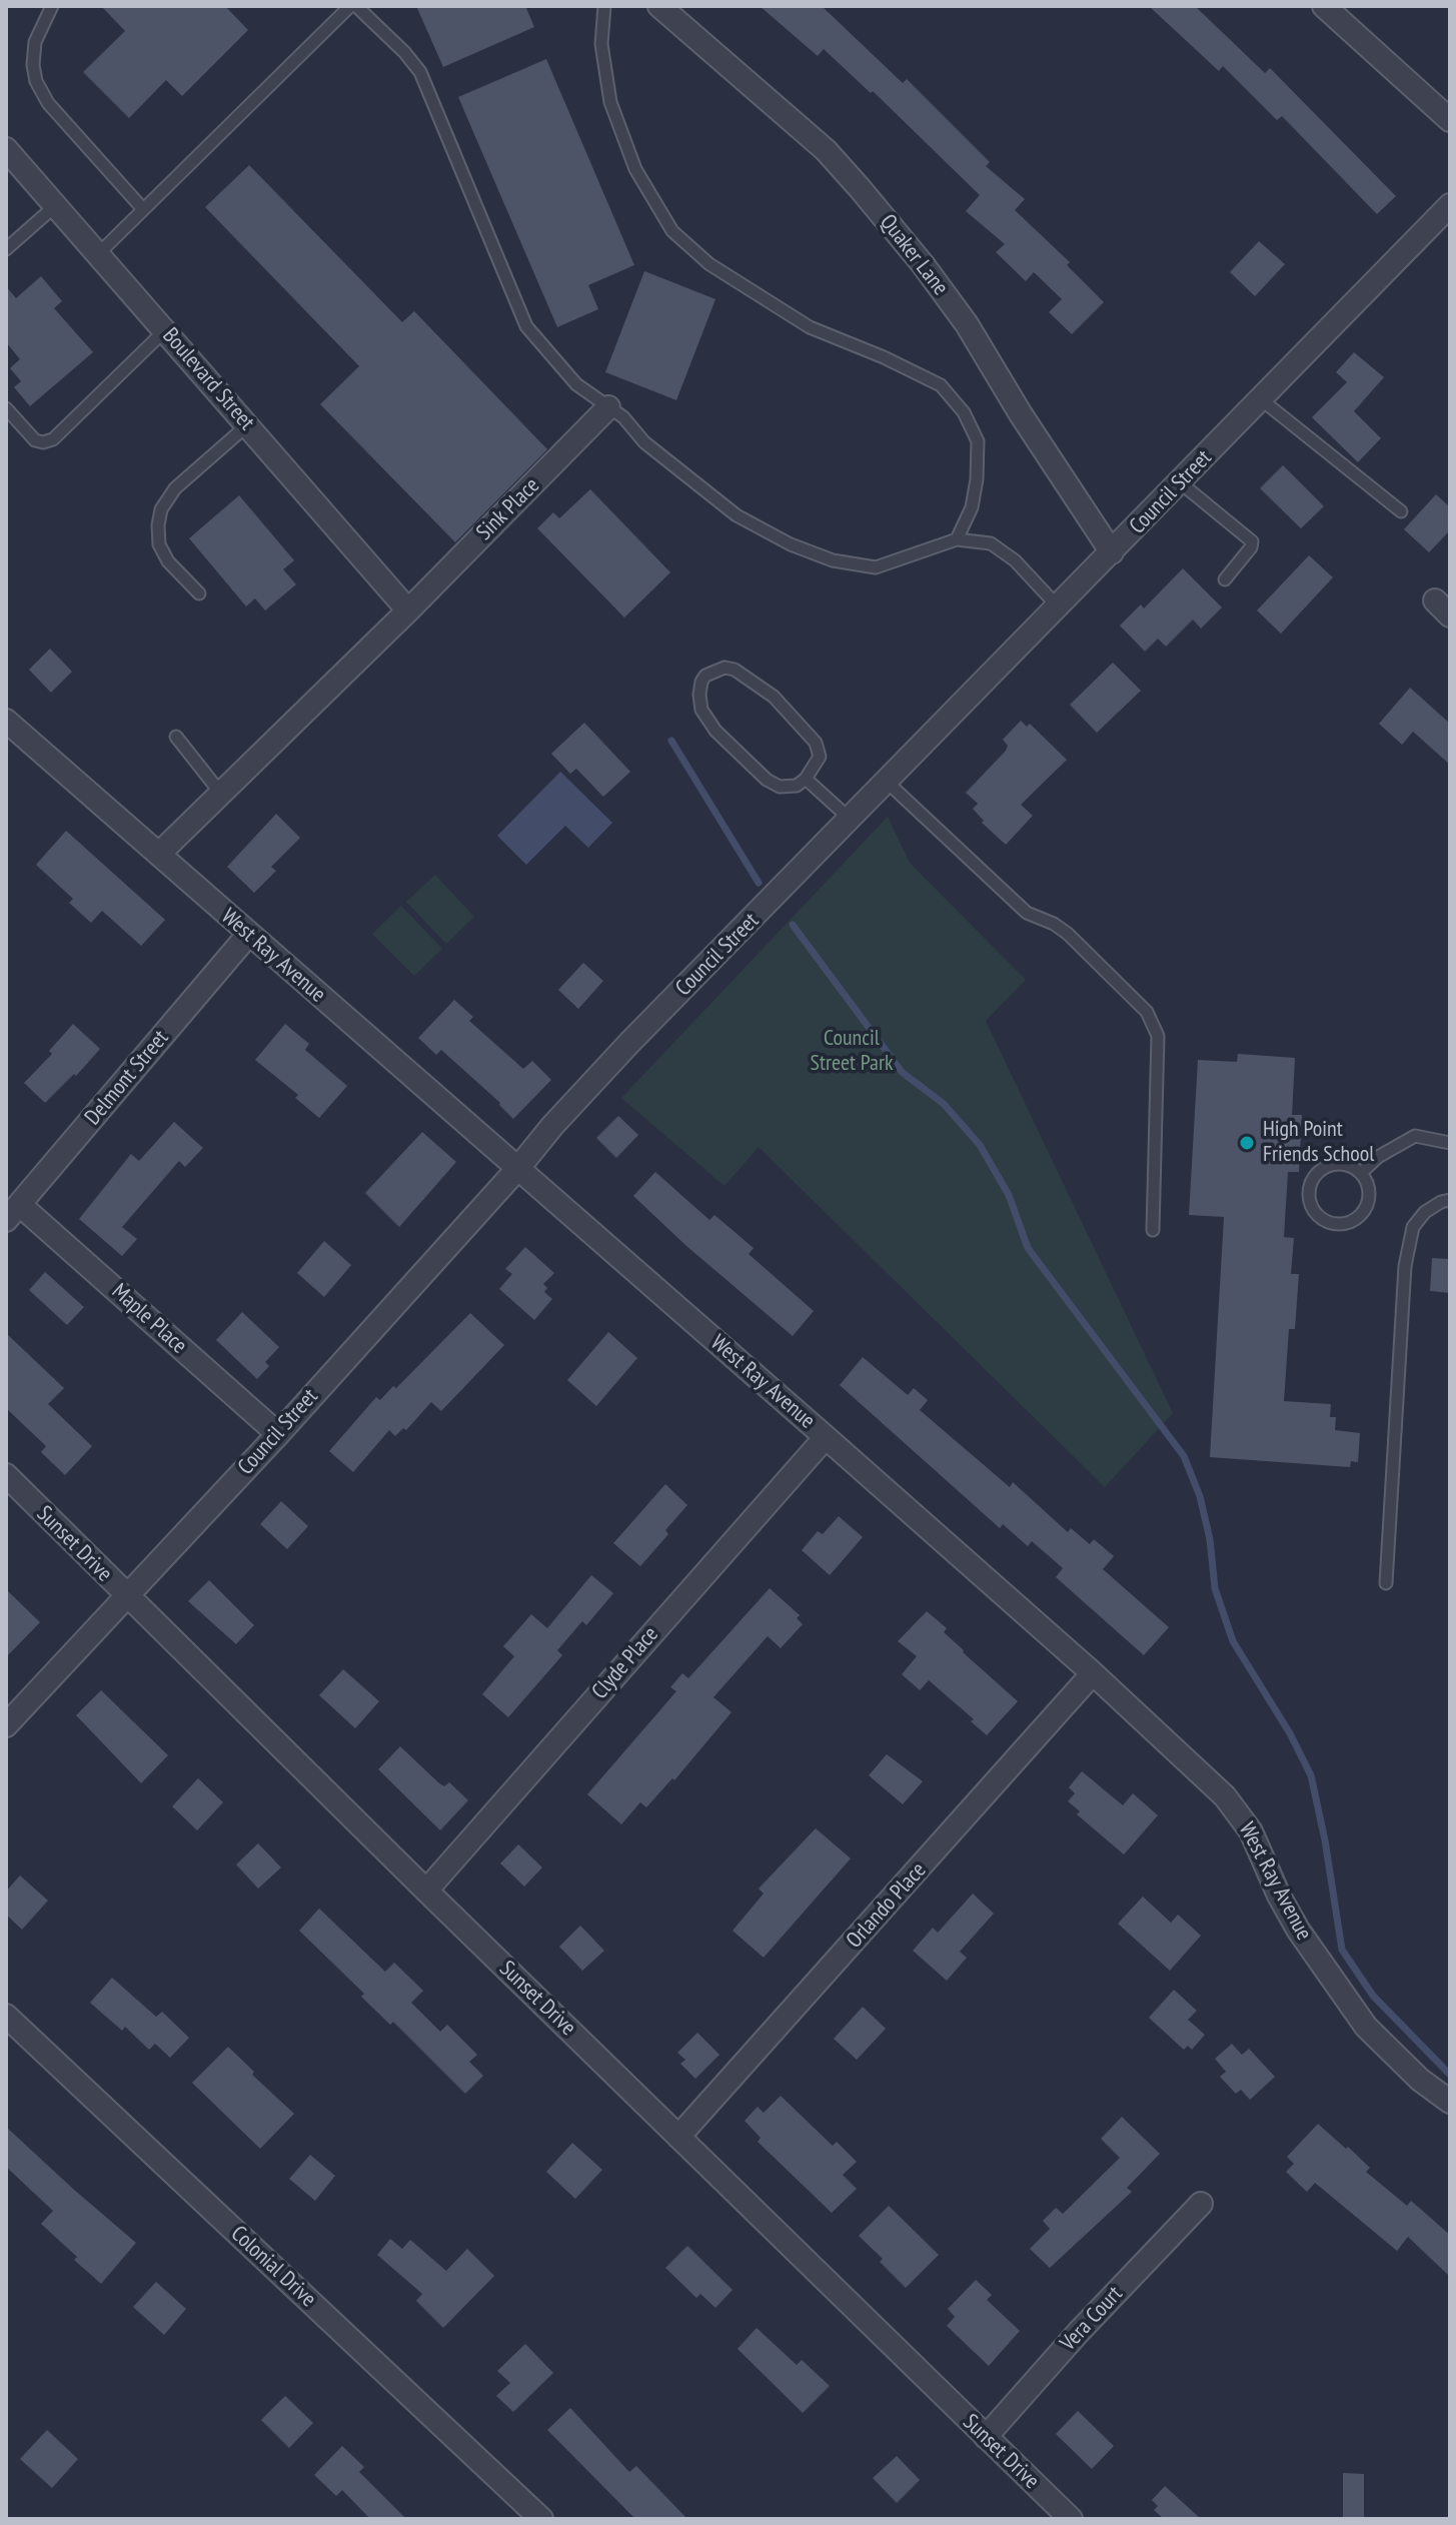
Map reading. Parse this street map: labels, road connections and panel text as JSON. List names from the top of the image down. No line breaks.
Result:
{"streets":{"street":["Quaker Lane","Boulevard Street","Council Street","Sink Place","West Ray Avenue","Delmont Street","Maple Place","Sunset Drive","Clyde Place","Orlando Place","Colonial Drive","Vera Court"]},"crossings":[["Quaker Lane","Council Street"],["Boulevard Street","Sink Place"],["Council Street","West Ray Avenue"],["Council Street","Maple Place"],["Council Street","Sunset Drive"],["West Ray Avenue","Delmont Street"],["West Ray Avenue","Clyde Place"],["West Ray Avenue","Orlando Place"],["Delmont Street","Maple Place"],["Sunset Drive","Clyde Place"],["Sunset Drive","Orlando Place"],["Sunset Drive","Vera Court"]],"parks":["Council Street Park"],"places":["High Point Friends School"]}
